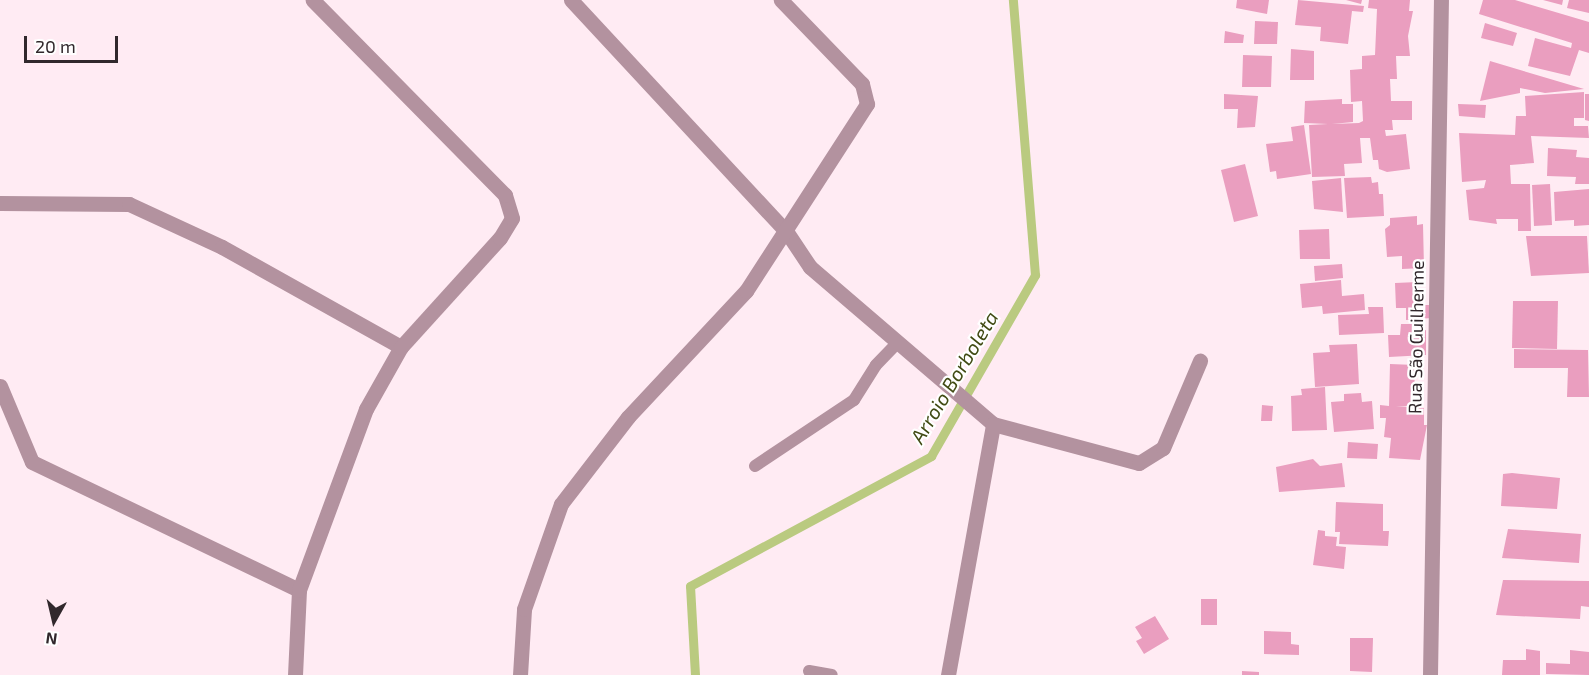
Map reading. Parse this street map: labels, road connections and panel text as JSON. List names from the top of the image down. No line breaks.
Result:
{"streets":{"street":["Rua São Guilherme"]},"water":["Arroio Borboleta"],"scale_bar":"20 m","north":"bottom"}
